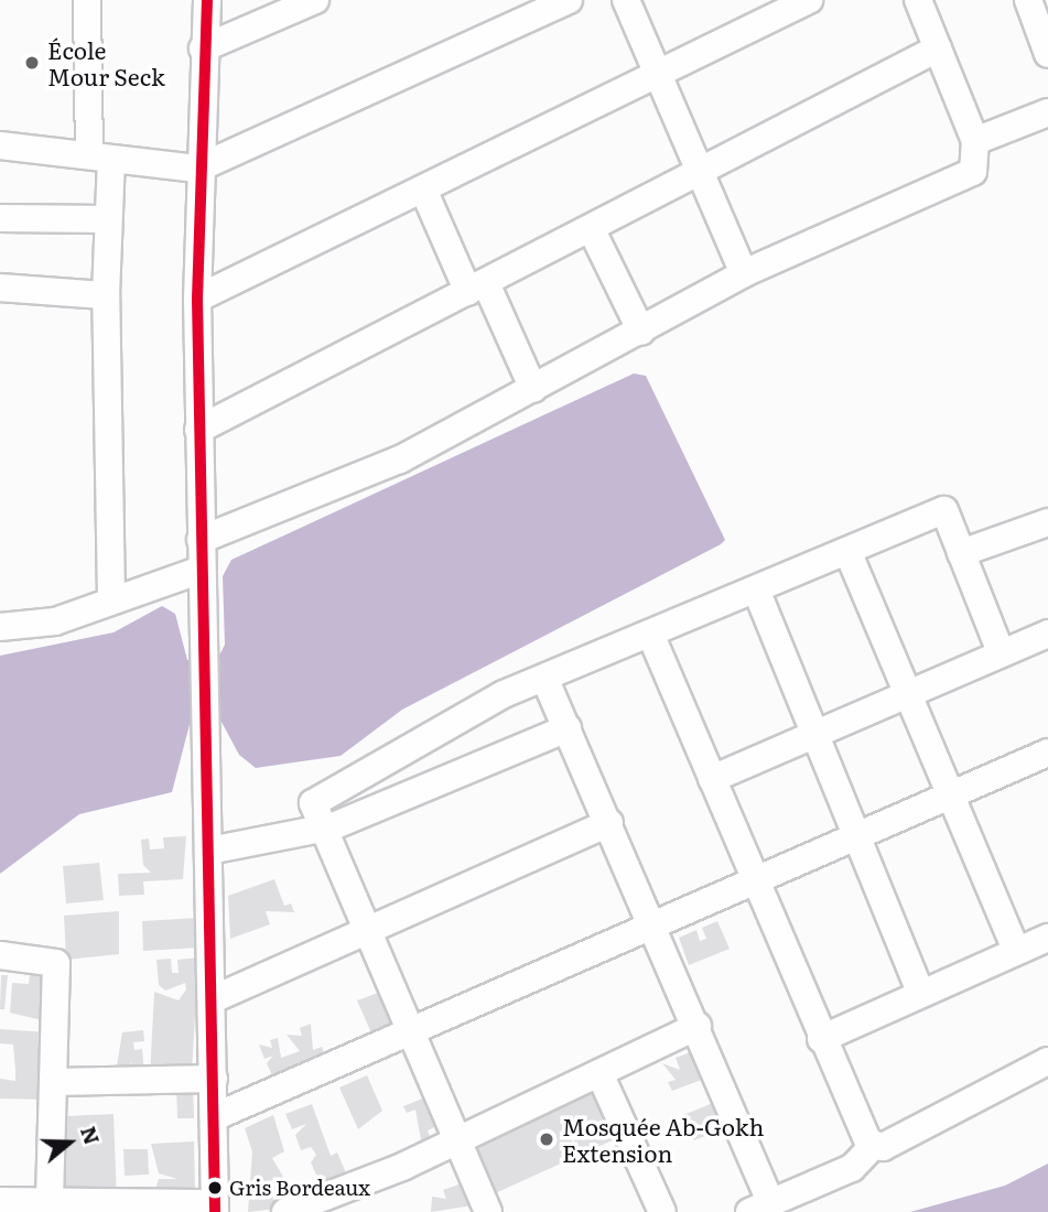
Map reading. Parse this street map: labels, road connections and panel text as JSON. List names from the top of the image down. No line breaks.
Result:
{"places":["École Mour Seck","Mosquée Ab-Gokh Extension","Gris Bordeaux"],"north":"right"}
